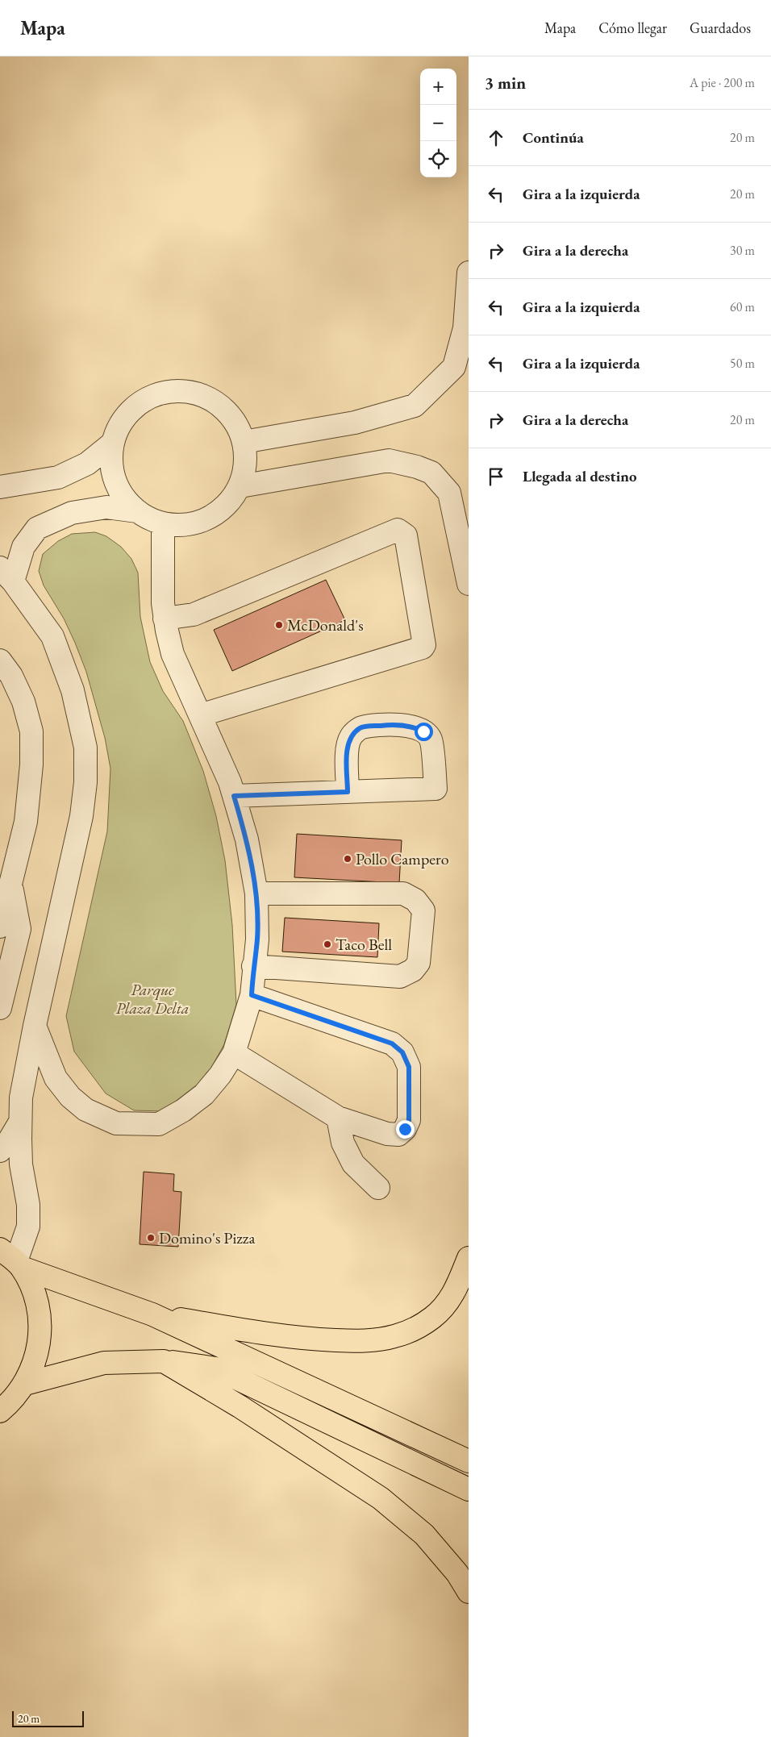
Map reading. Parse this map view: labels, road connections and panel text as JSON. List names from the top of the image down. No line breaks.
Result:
{"parks":["Parque Plaza Delta"],"places":["McDonald's","Pollo Campero","Taco Bell","Domino's Pizza"],"scale_bar":"20 m","page":{"header":"Mapa","nav":["Mapa","Cómo llegar","Guardados"],"heading":["3 min","A pie · 200 m"],"map_buttons":["+","−"],"list":[["Continúa","20 m"],["Gira a la izquierda","20 m"],["Gira a la derecha","30 m"],["Gira a la izquierda","60 m"],["Gira a la izquierda","50 m"],["Gira a la derecha","20 m"],"Llegada al destino"],"scale":"20 m"}}
